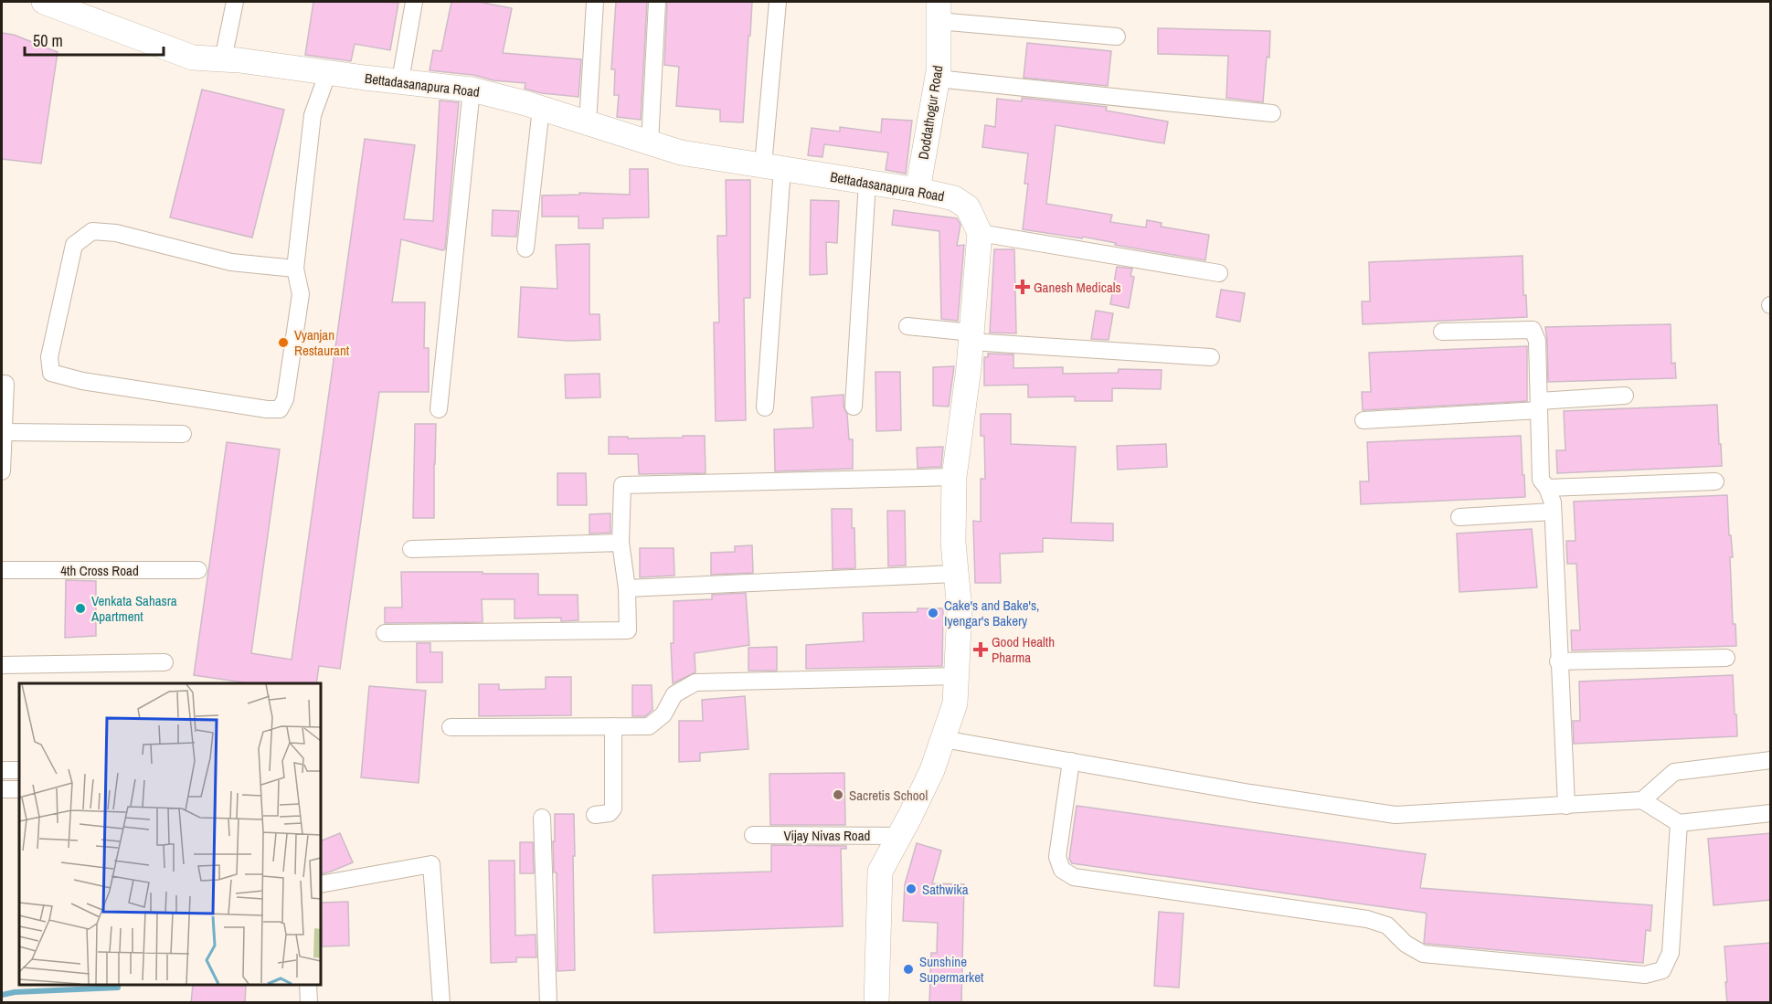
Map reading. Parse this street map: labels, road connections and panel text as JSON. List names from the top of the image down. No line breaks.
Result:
{"streets":{"street":["Bettadasanapura Road","Doddathogur Road","4th Cross Road","Vijay Nivas Road"]},"crossings":[["Bettadasanapura Road","Doddathogur Road"],["Bettadasanapura Road","Vijay Nivas Road"]],"places":{"health":["Ganesh Medicals","Good Health Pharma"],"other":["Vyanjan Restaurant","Venkata Sahasra Apartment","Cake's and Bake's, Iyengar's Bakery","Sacretis School","Sathwika","Sunshine Supermarket"]},"scale_bar":"50 m"}
